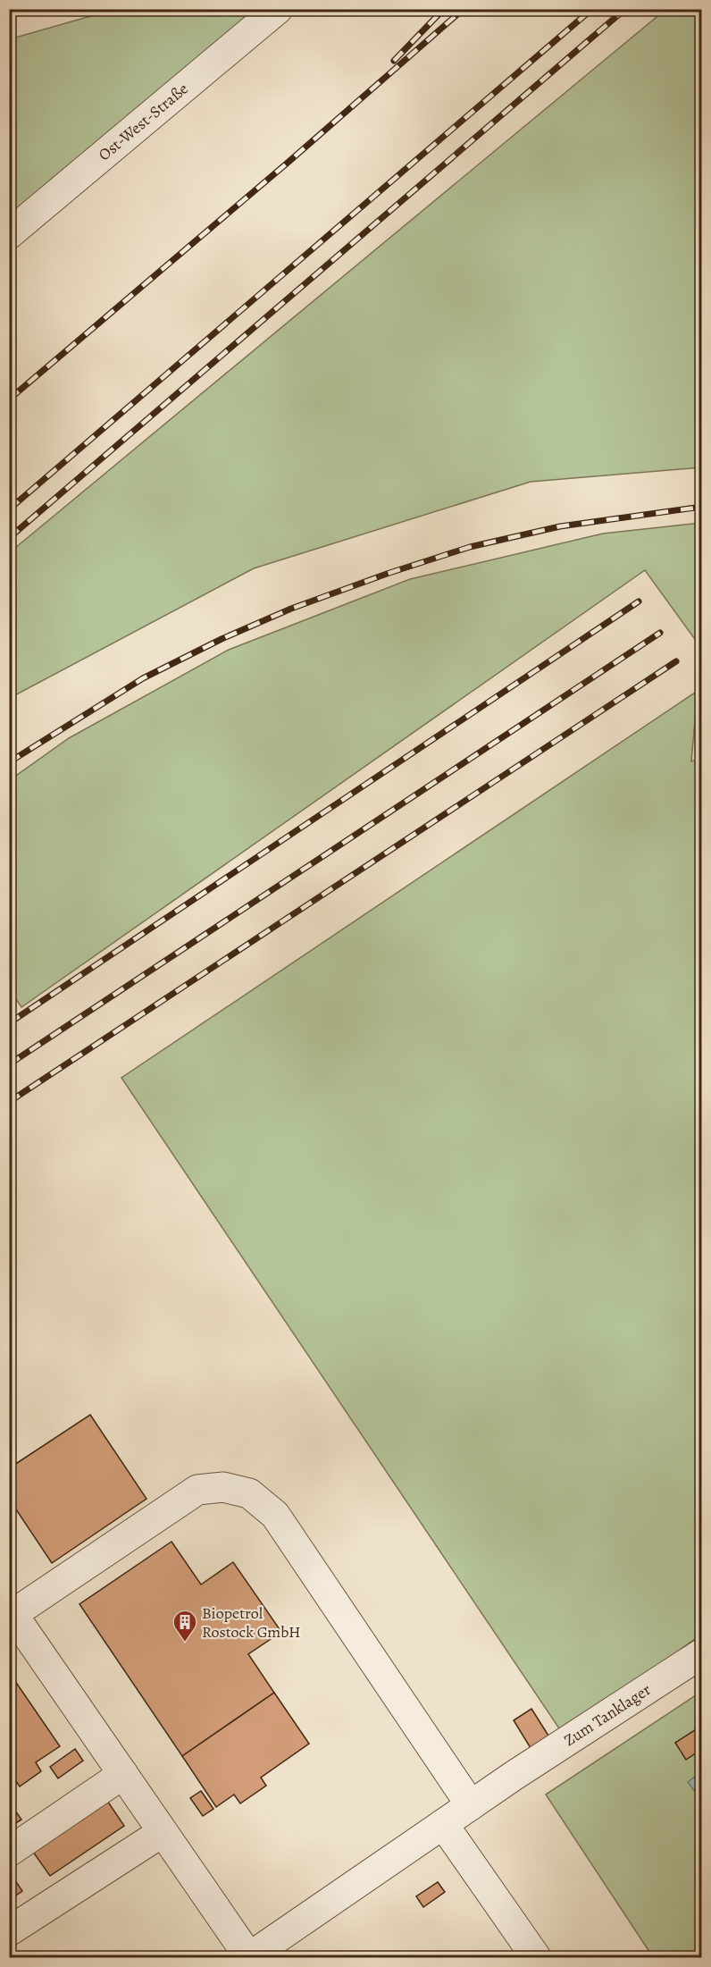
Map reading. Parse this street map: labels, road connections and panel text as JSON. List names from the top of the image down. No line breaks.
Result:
{"streets":{"street":["Ost-West-Straße","Zum Tanklager"]},"places":{"building":["Biopetrol Rostock GmbH"]}}
